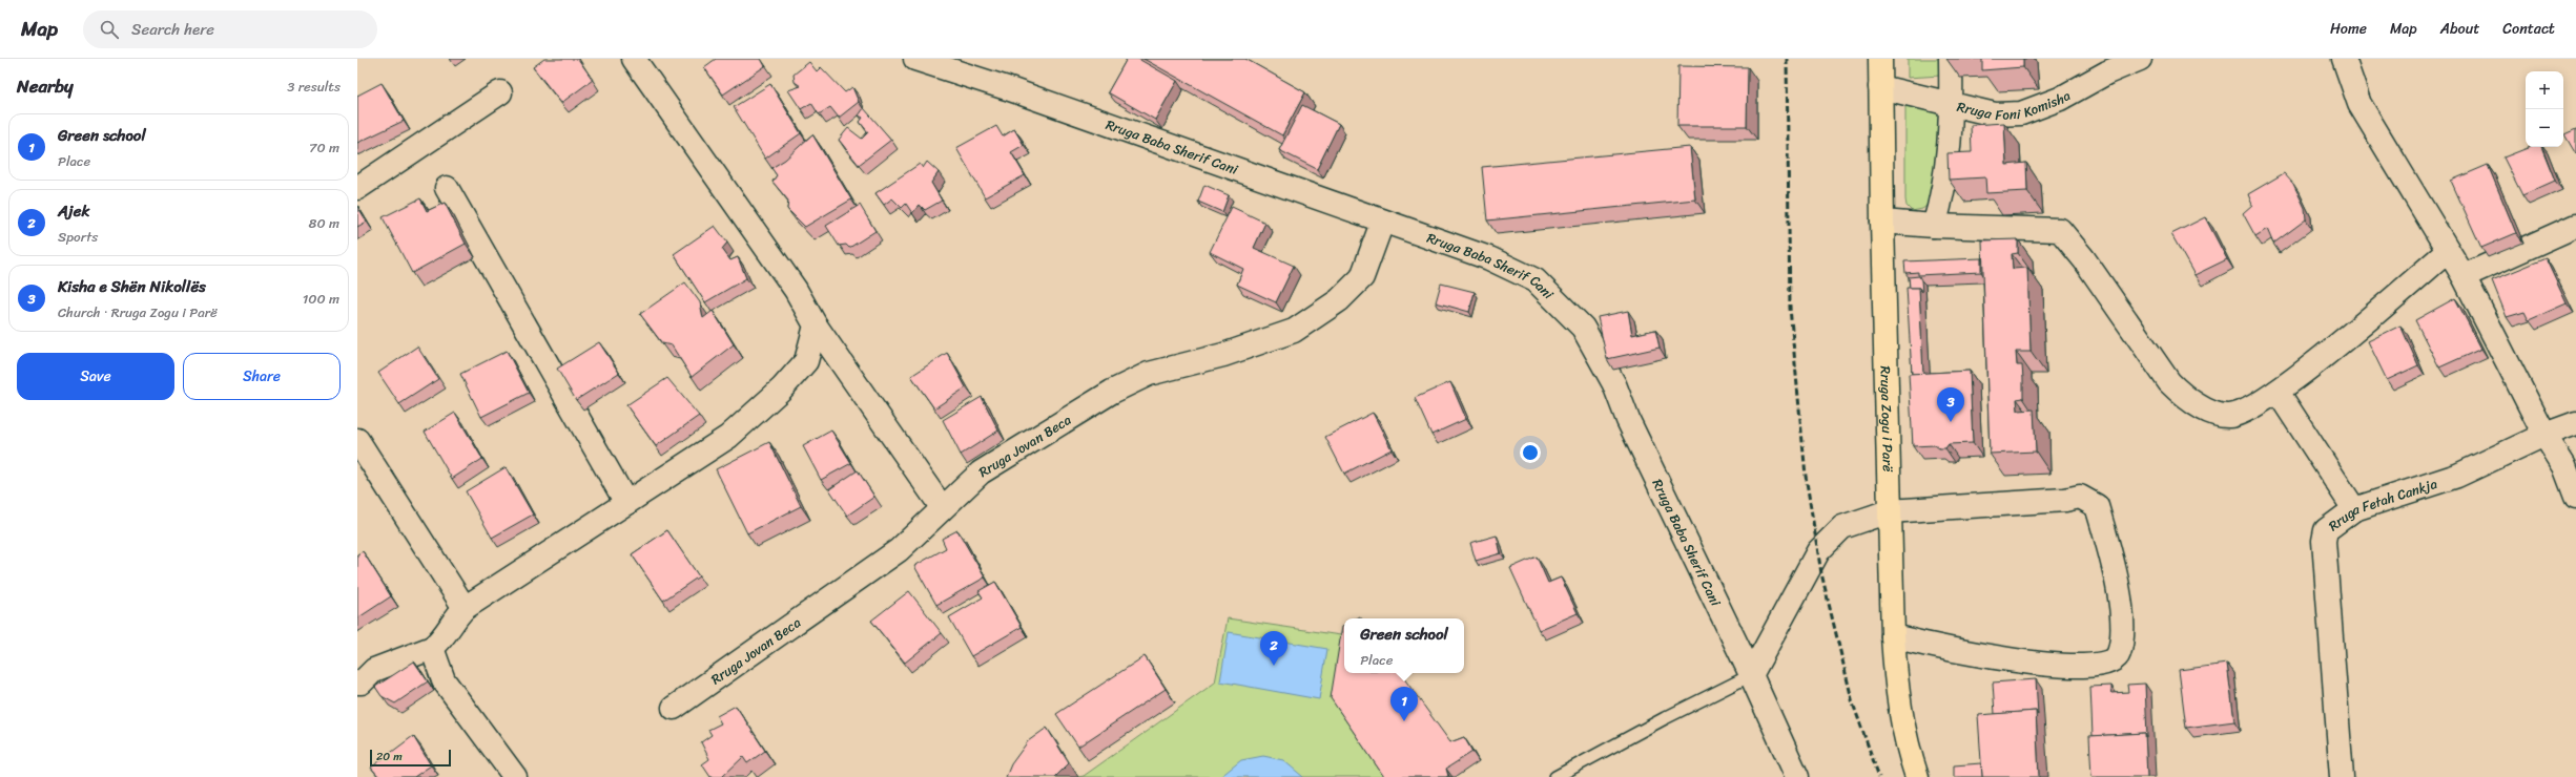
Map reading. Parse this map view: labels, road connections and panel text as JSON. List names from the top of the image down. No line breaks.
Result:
{"streets":{"main road":["Rruga Zogu i Parë"],"street":["Rruga Foni Komisha","Rruga Baba Sherif Cani","Rruga Jovan Beca","Rruga Fetah Cankja"]},"crossings":[["Rruga Foni Komisha","Rruga Zogu i Parë"],["Rruga Baba Sherif Cani","Rruga Jovan Beca"]],"scale_bar":"20 m","page":{"header":"Map","search":"Search here","nav":["Home","Map","About","Contact"],"heading":["Nearby","3 results"],"map_buttons":["+","−"],"list":[{"mark":"1","name":"Green school","note":"Place","value":"70 m"},{"mark":"2","name":"Ajek","note":"Sports","value":"80 m"},{"mark":"3","name":"Kisha e Shën Nikollës","note":"Church · Rruga Zogu i Parë","value":"100 m"}],"buttons":["Save","Share"],"pins":["3","2","1"],"popup":["Green school","Place"],"scale":"20 m"}}
